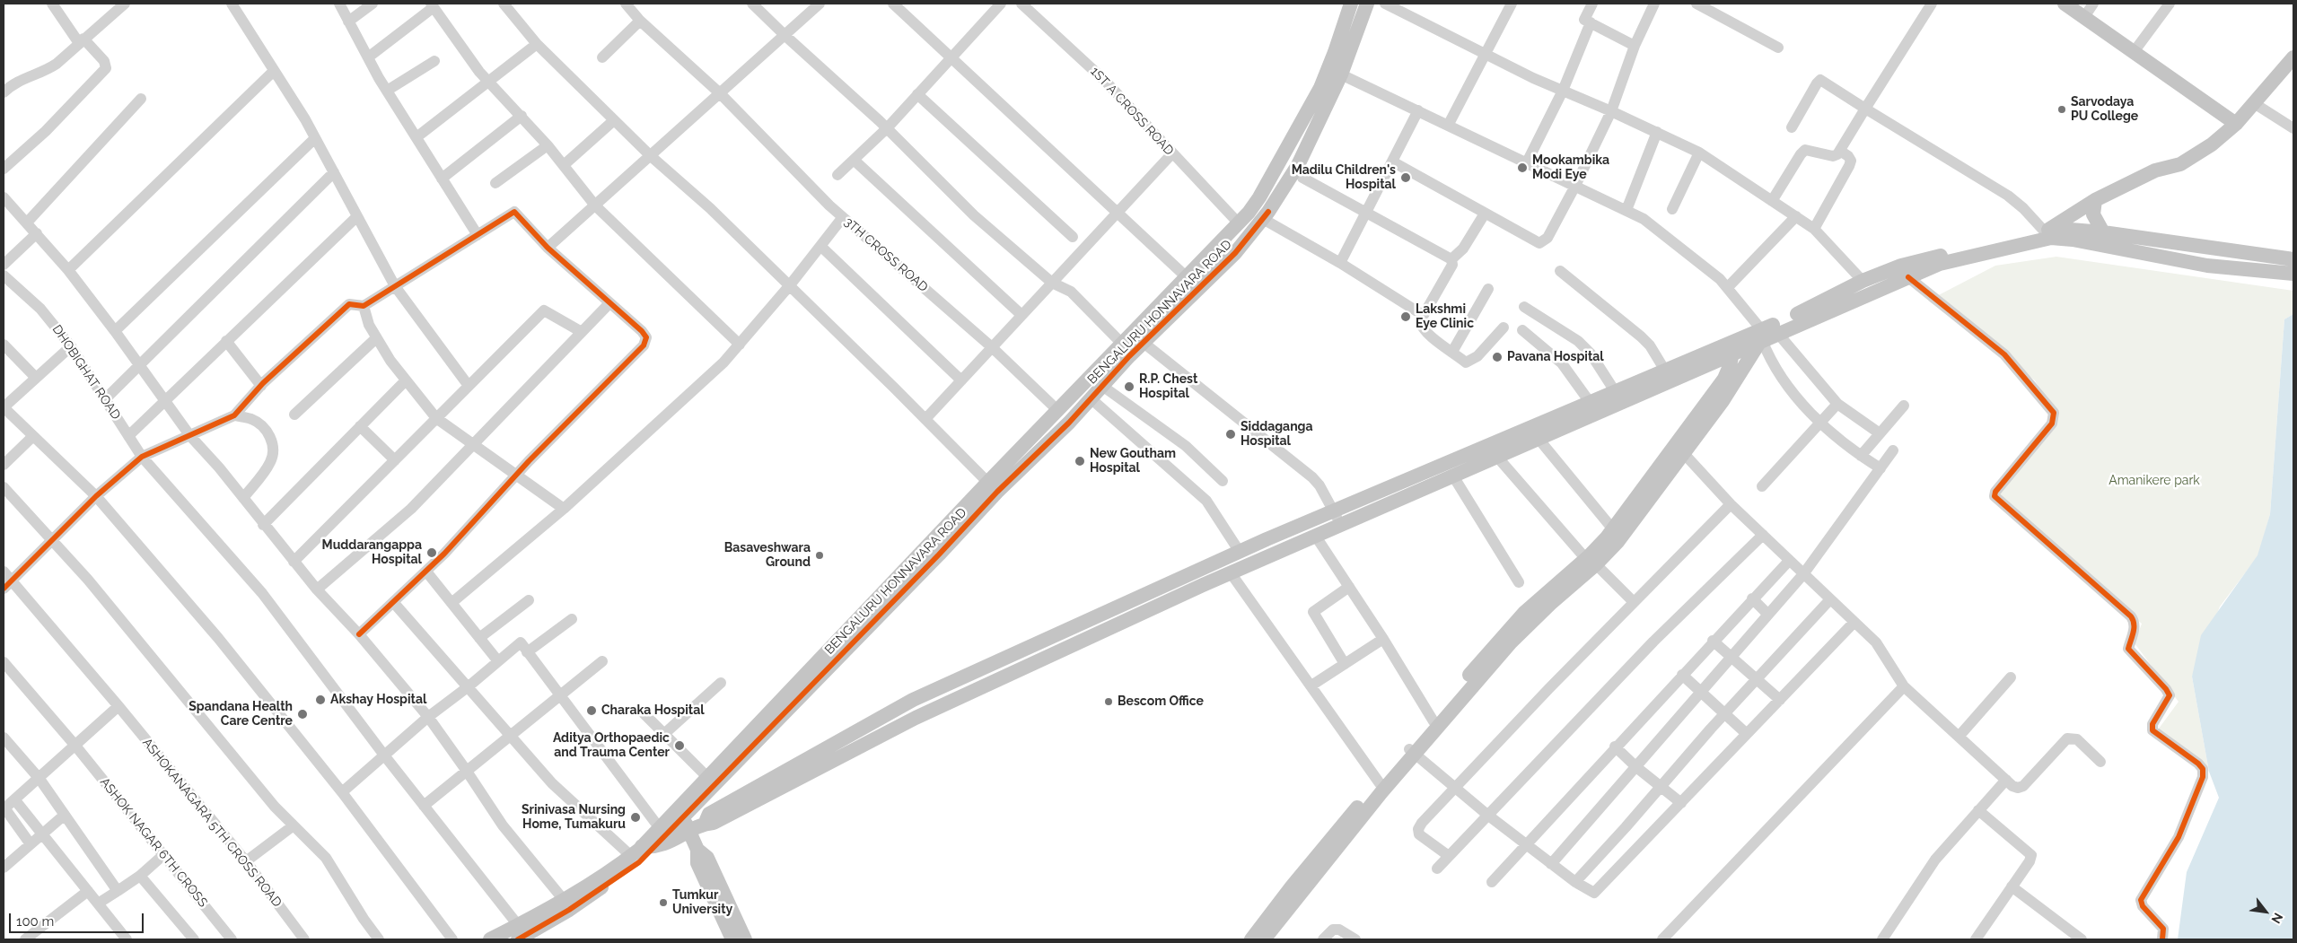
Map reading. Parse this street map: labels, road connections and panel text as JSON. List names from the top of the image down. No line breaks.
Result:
{"streets":{"main road":["BENGALURU HONNAVARA ROAD"],"street":["1ST A CROSS ROAD","3TH CROSS ROAD","DHOBIGHAT ROAD","ASHOKANAGARA 5TH CROSS ROAD","ASHOK NAGAR 6TH CROSS"]},"crossings":[["1ST A CROSS ROAD","BENGALURU HONNAVARA ROAD"],["3TH CROSS ROAD","BENGALURU HONNAVARA ROAD"],["BENGALURU HONNAVARA ROAD","DHOBIGHAT ROAD"]],"parks":["Amanikere park"],"places":["Sarvodaya PU College","Mookambika Modi Eye","Madilu Children's Hospital","Lakshmi Eye Clinic","Pavana Hospital","R.P. Chest Hospital","Siddaganga Hospital","New Goutham Hospital","Muddarangappa Hospital","Basaveshwara Ground","Akshay Hospital","Bescom Office","Charaka Hospital","Spandana Health Care Centre","Aditya Orthopaedic and Trauma Center","Srinivasa Nursing Home, Tumakuru","Tumkur University"],"scale_bar":"100 m","north":"bottom right"}
